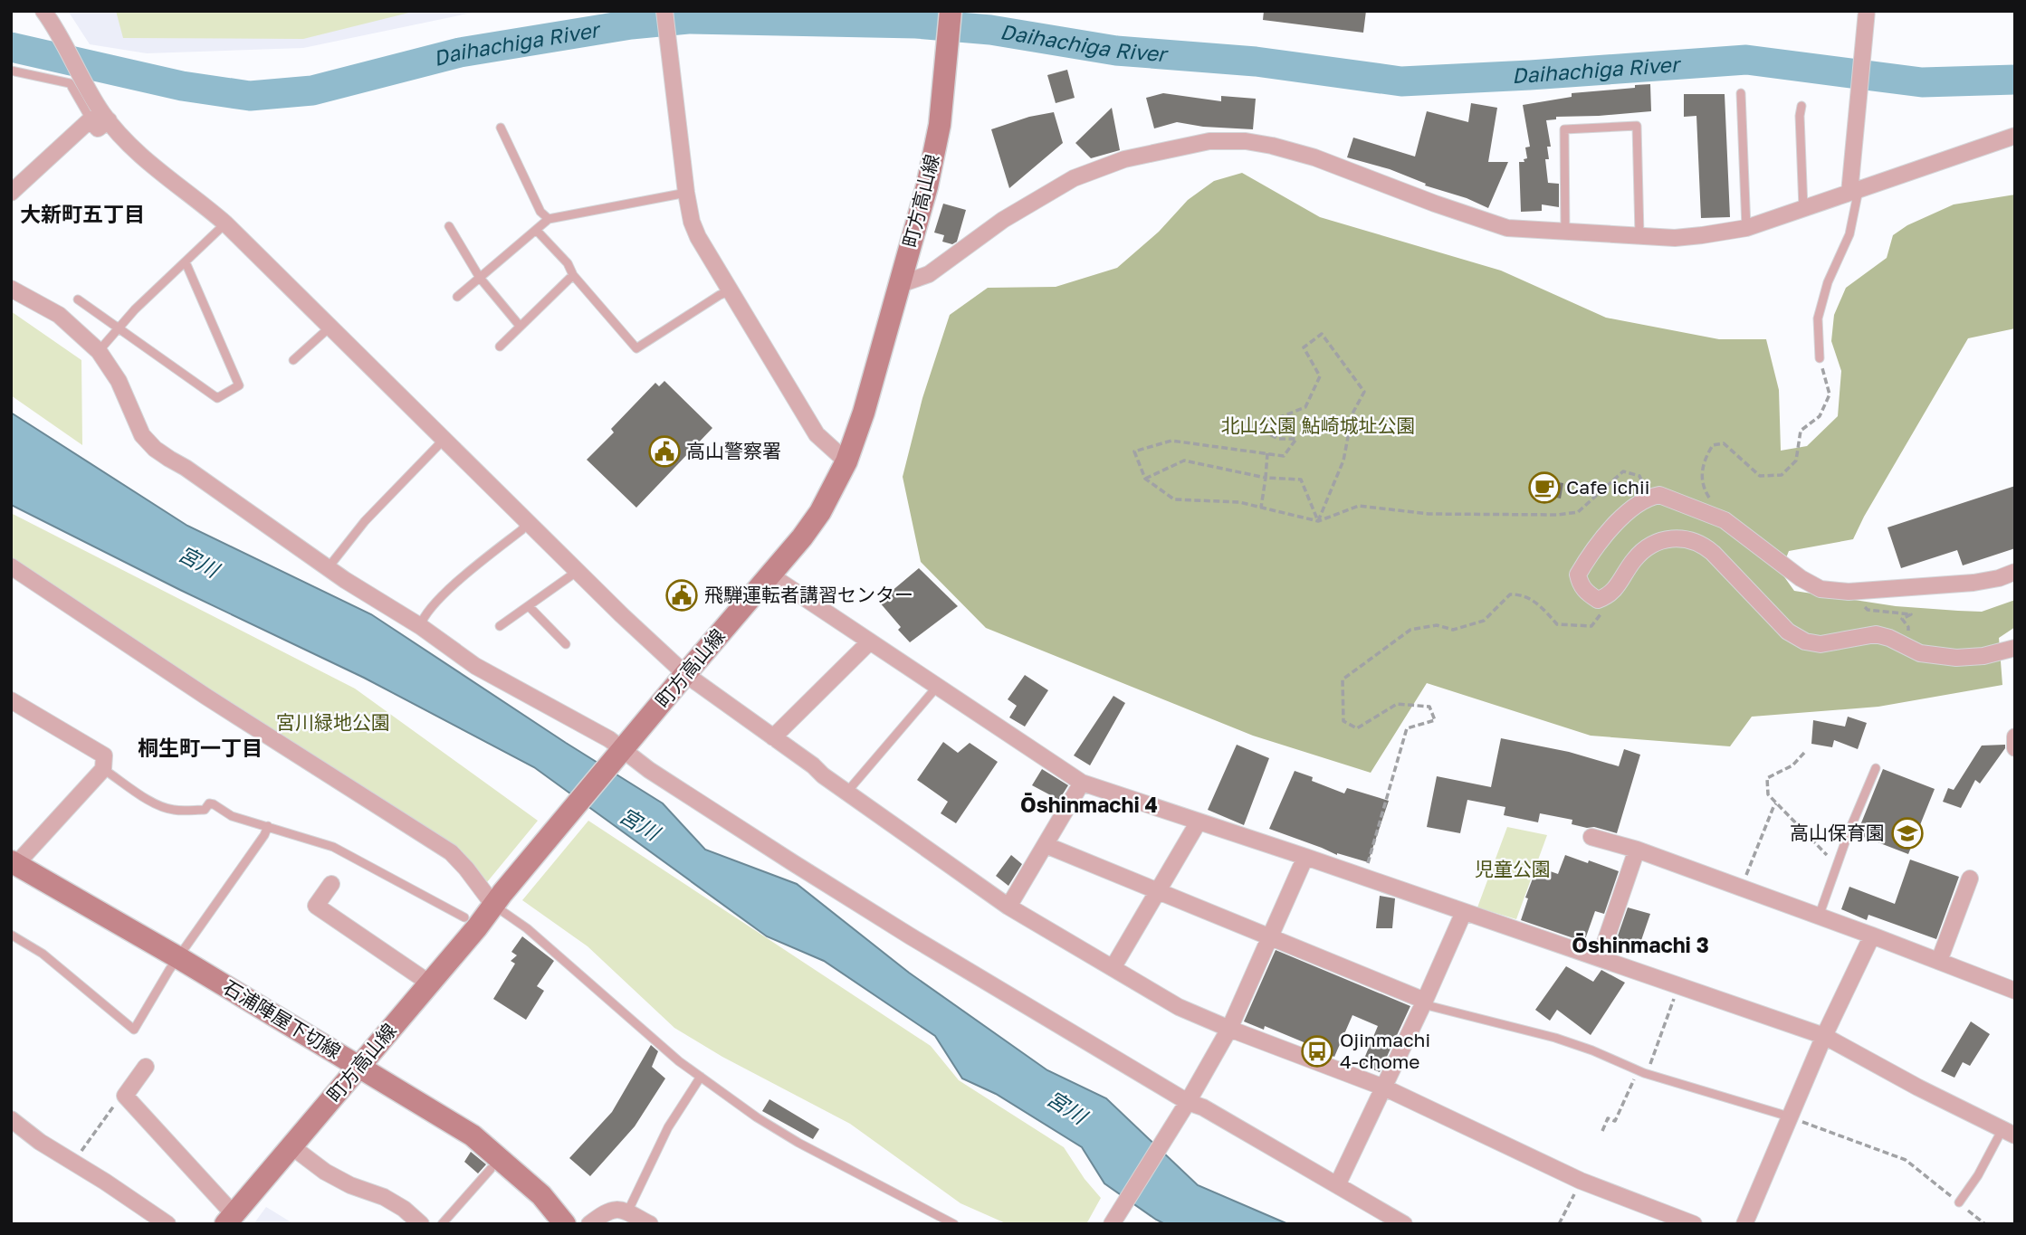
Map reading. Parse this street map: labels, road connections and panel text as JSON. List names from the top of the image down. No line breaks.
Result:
{"streets":{"main road":["町方高山線","石浦陣屋下切線"]},"crossings":[["町方高山線","石浦陣屋下切線"]],"districts":["大新町五丁目","桐生町一丁目","Ōshinmachi 4","Ōshinmachi 3"],"water":["Daihachiga River","宮川"],"parks":["北山公園 鮎崎城址公園","宮川緑地公園","児童公園"],"places":{"public building":["高山警察署","飛騨運転者講習センター"],"cafe":["Cafe ichii"],"school or university":["高山保育園"],"bus stop":["Ojinmachi 4-chome"]}}
